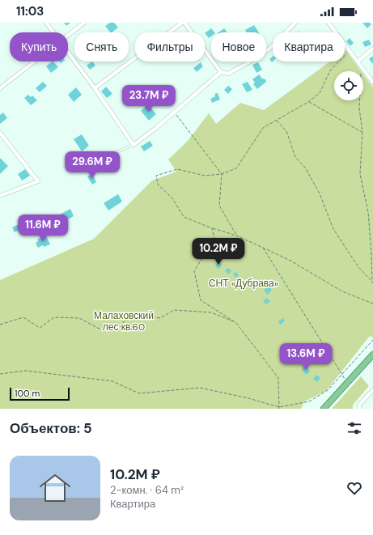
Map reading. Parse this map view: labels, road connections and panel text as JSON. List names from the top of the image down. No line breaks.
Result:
{"parks":["СНТ «Дубрава»","Малаховский лес кв.60"],"scale_bar":"100 m","page":{"status":"11:03","chip":["Купить","Снять","Фильтры","Новое","Квартира"],"price":["23.7M ₽","29.6M ₽","11.6M ₽","10.2M ₽","13.6M ₽"],"scale":"100 m","heading":"Объектов: 5","list":[{"name":"10.2M ₽","note":"2-комн. · 64 m² · Квартира"}]}}
